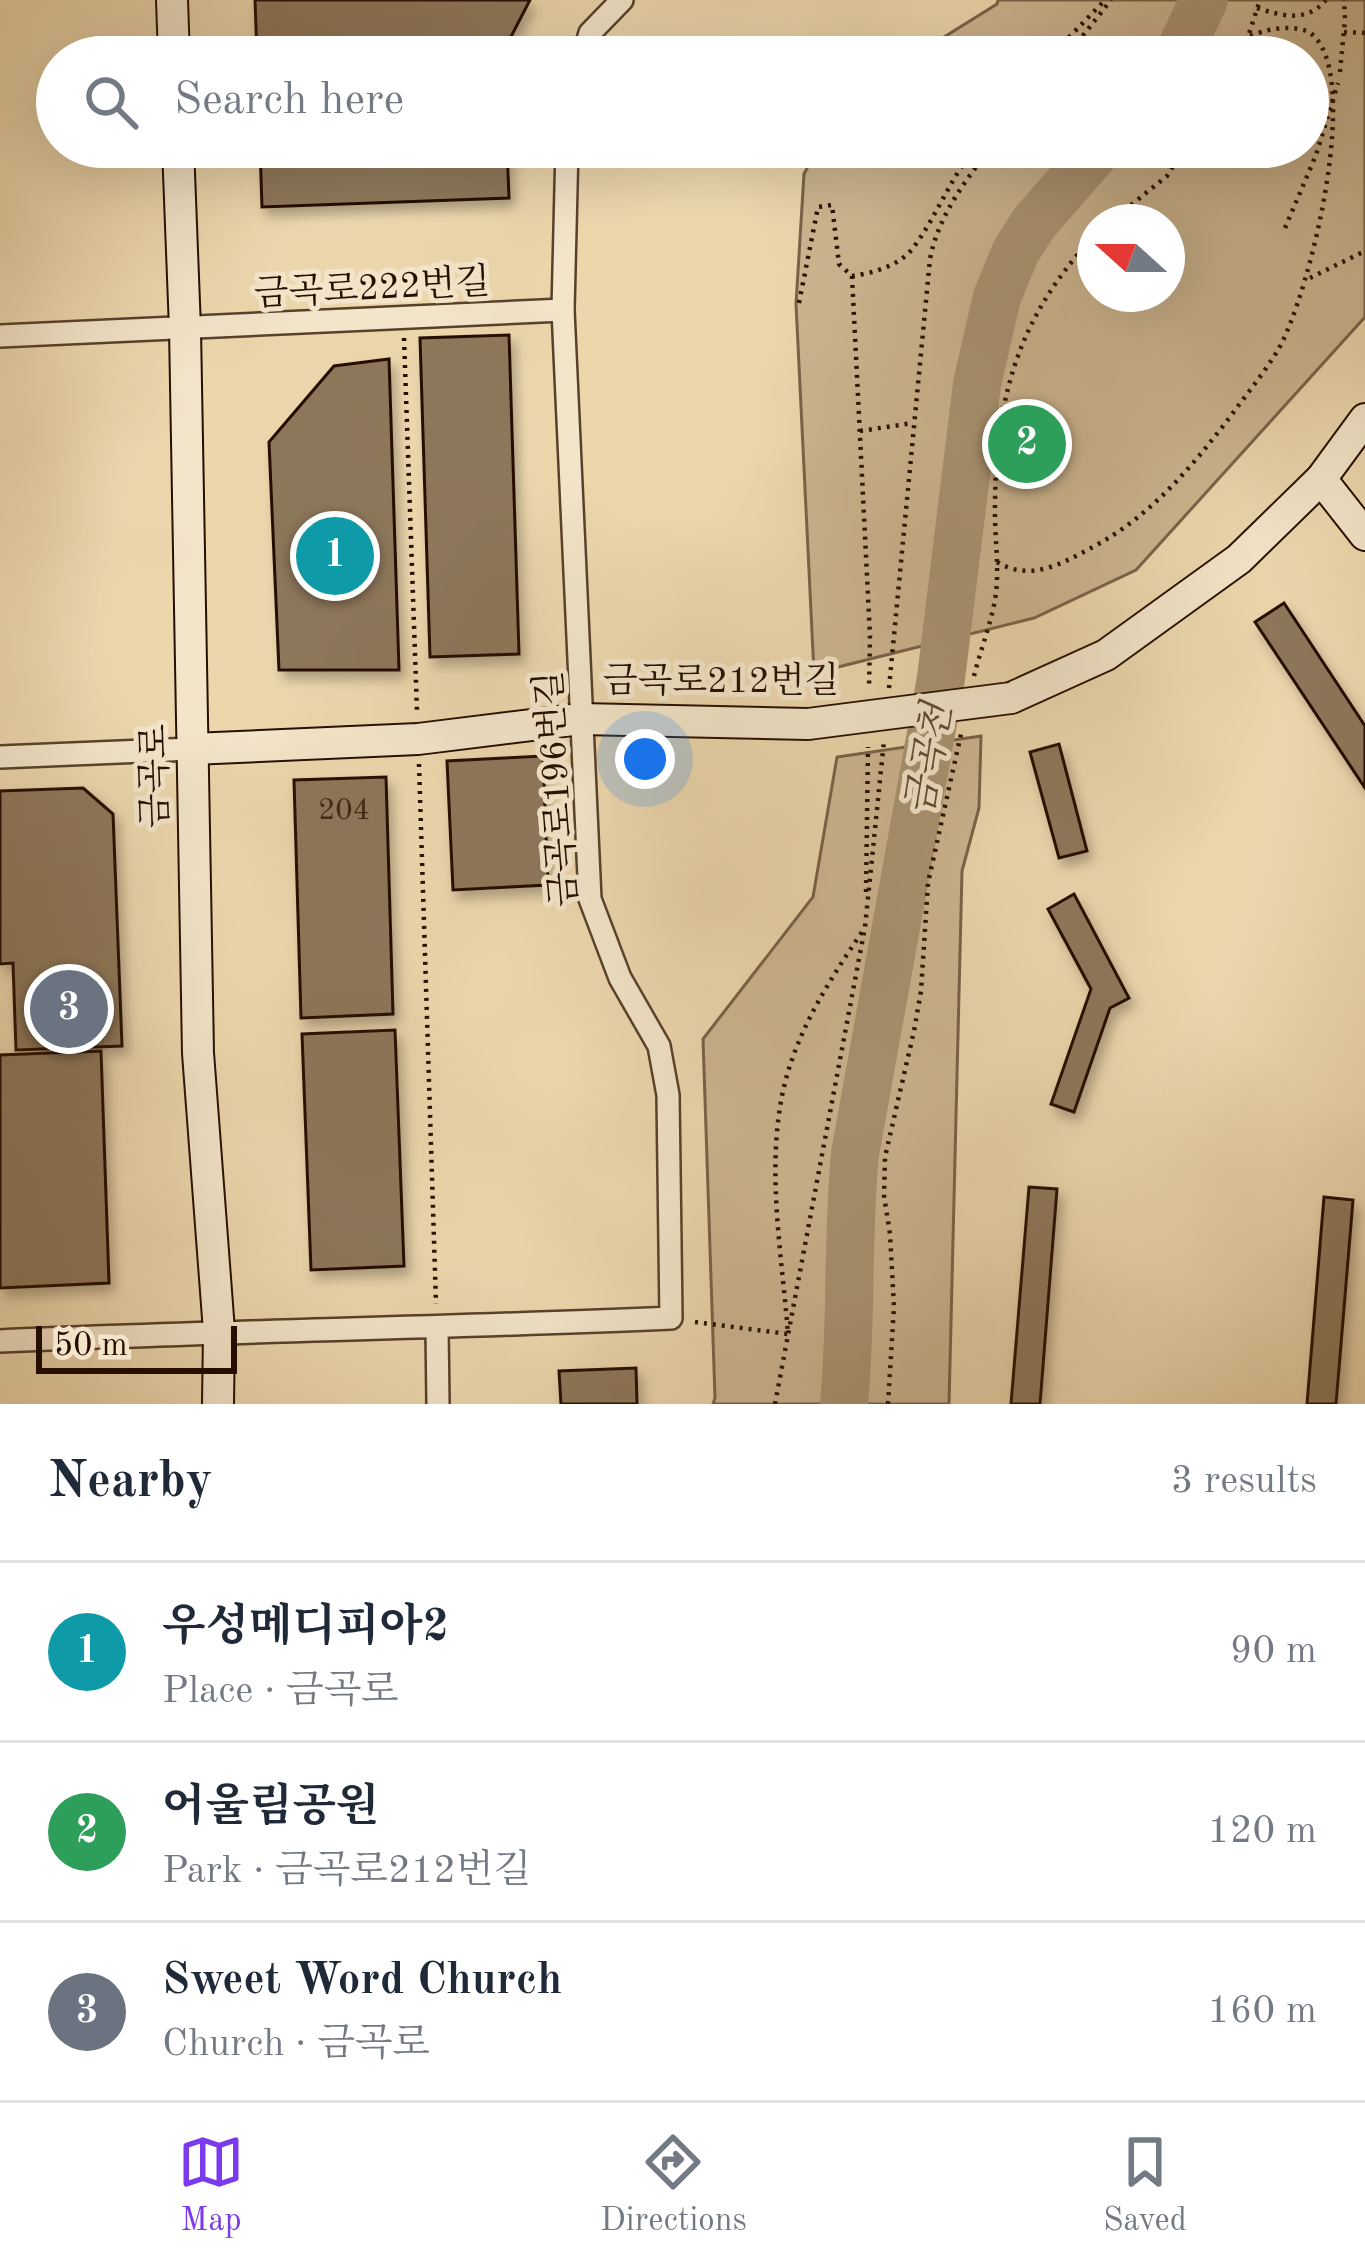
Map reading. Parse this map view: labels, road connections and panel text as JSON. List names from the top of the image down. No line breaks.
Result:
{"streets":{"street":["금곡로222번길","금곡로212번길","금곡로","금곡로196번길"]},"crossings":[["금곡로222번길","금곡로"],["금곡로222번길","금곡로196번길"],["금곡로212번길","금곡로"],["금곡로212번길","금곡로196번길"]],"water":["금곡천"],"house_numbers":["204"],"scale_bar":"50 m","north":"left","page":{"search":"Search here","pins":["2","1","3"],"scale":"50 m","heading":["Nearby","3 results"],"list":[{"mark":"1","name":"우성메디피아2","note":"Place · 금곡로","value":"90 m"},{"mark":"2","name":"어울림공원","note":"Park · 금곡로212번길","value":"120 m"},{"mark":"3","name":"Sweet Word Church","note":"Church · 금곡로","value":"160 m"}],"nav":["Map","Directions","Saved"]}}
